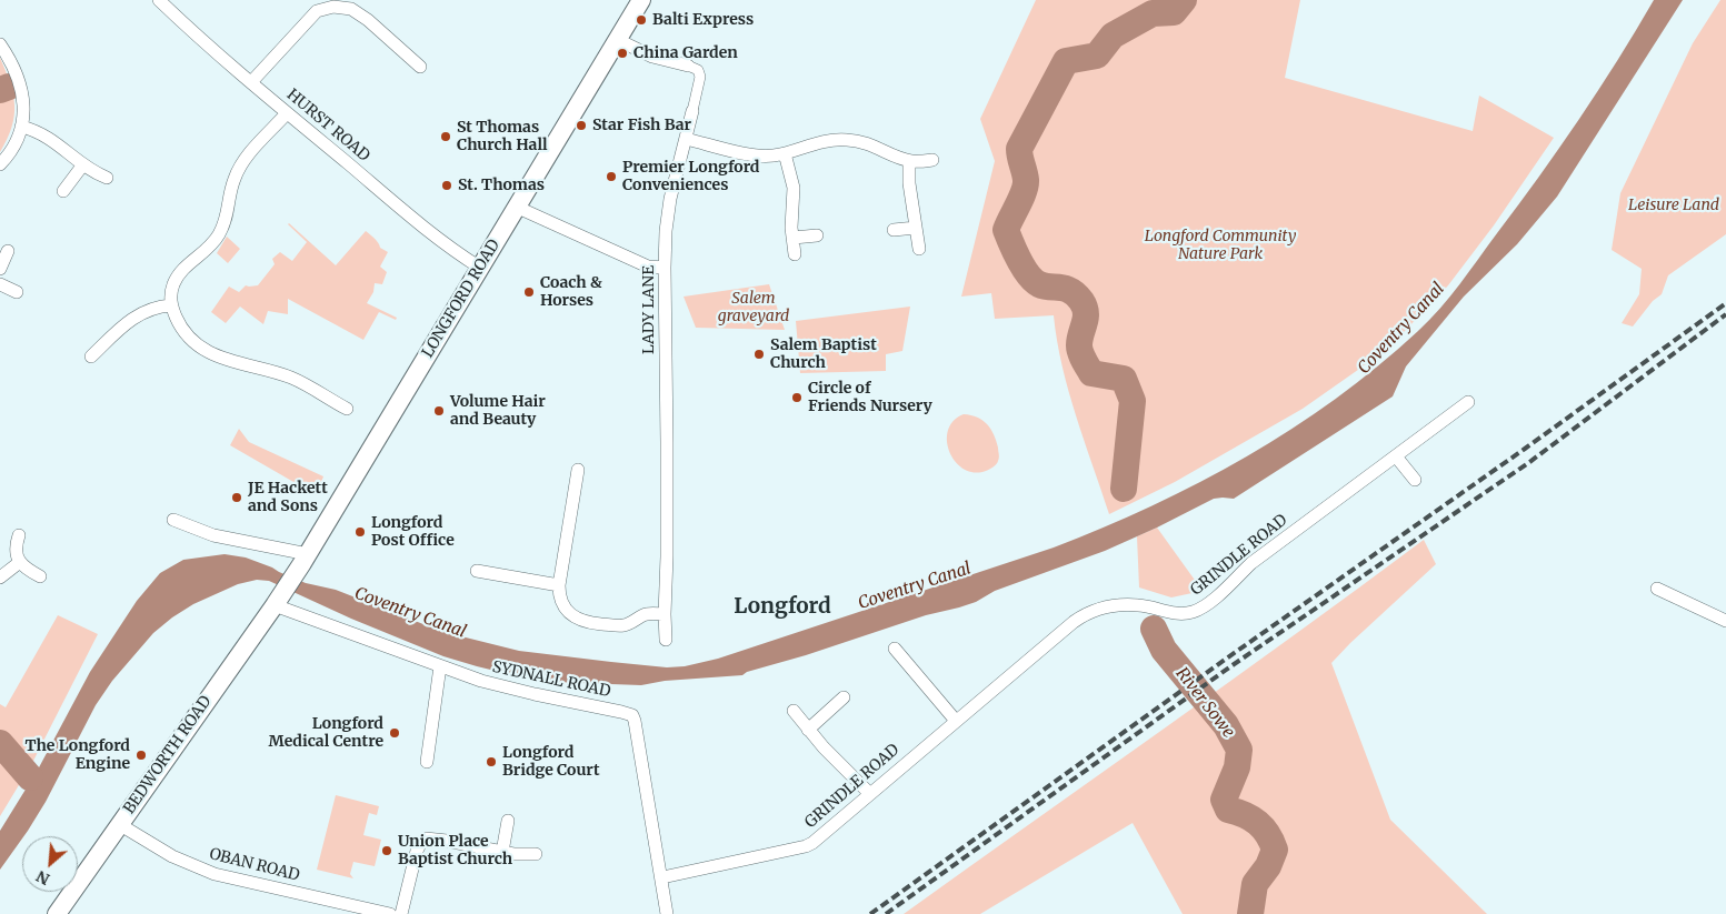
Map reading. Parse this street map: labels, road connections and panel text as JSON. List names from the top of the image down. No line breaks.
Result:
{"streets":{"main road":["LONGFORD ROAD","BEDWORTH ROAD"],"street":["HURST ROAD","LADY LANE","GRINDLE ROAD","SYDNALL ROAD","OBAN ROAD"]},"crossings":[["HURST ROAD","LONGFORD ROAD"],["LONGFORD ROAD","LADY LANE"],["LONGFORD ROAD","SYDNALL ROAD"],["LONGFORD ROAD","BEDWORTH ROAD"],["GRINDLE ROAD","SYDNALL ROAD"],["SYDNALL ROAD","BEDWORTH ROAD"],["BEDWORTH ROAD","OBAN ROAD"]],"districts":["Longford"],"water":["Coventry Canal","River Sowe"],"parks":["Leisure Land","Longford Community Nature Park","Salem graveyard"],"places":["Balti Express","China Garden","Star Fish Bar","St Thomas Church Hall","Premier Longford Conveniences","St. Thomas","Coach & Horses","Salem Baptist Church","Circle of Friends Nursery","Volume Hair and Beauty","JE Hackett and Sons","Longford Post Office","Longford Medical Centre","The Longford Engine","Longford Bridge Court","Union Place Baptist Church"],"north":"bottom left"}
